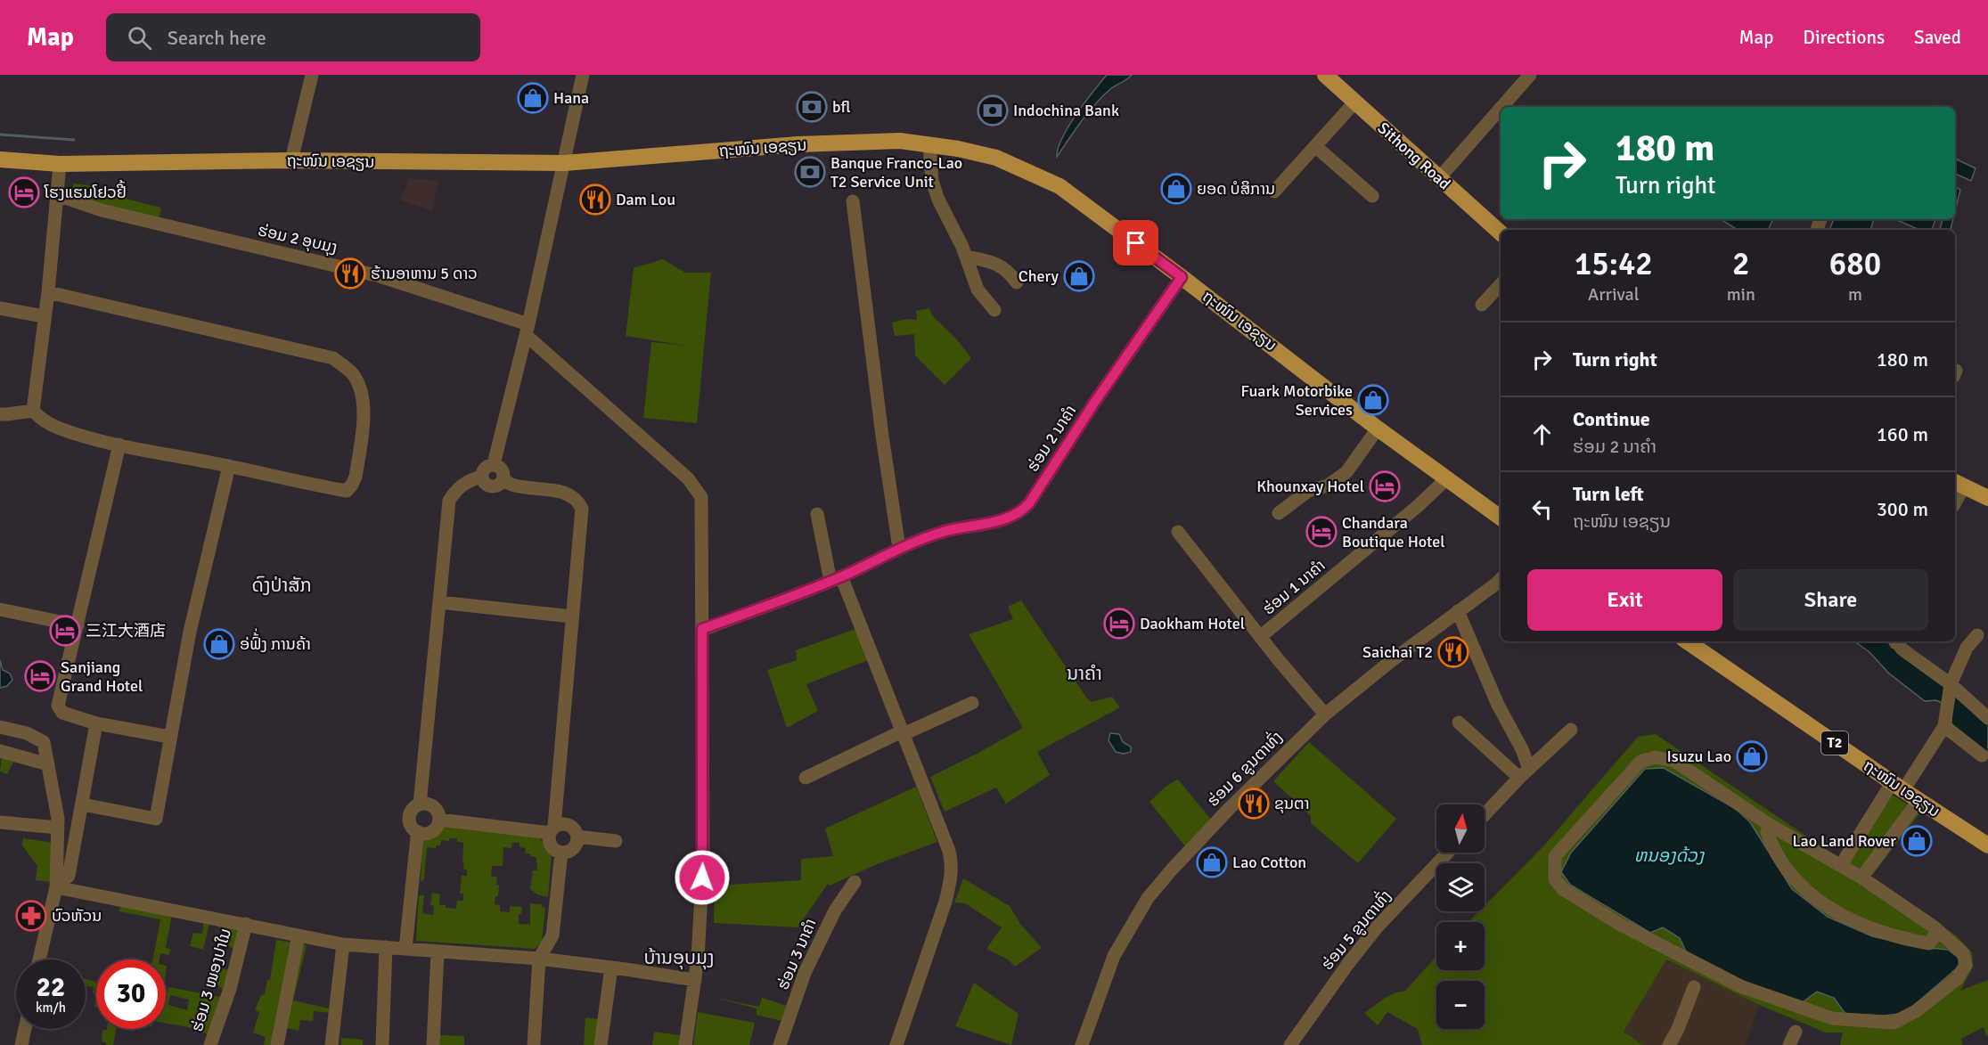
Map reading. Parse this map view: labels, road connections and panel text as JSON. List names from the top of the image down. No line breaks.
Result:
{"streets":{"main road":["ຖະໜົນ ເອຊຽນ","Sithong Road","T2"],"street":["ຮ່ອມ 2 ອຸບມຸງ","ຮ່ອມ 2 ນາຄຳ","ຮ່ອມ 1 ນາຄຳ","ຮ່ອມ 6 ຂູນຕາທົ່ງ","ຮ່ອມ 5 ຂູນຕາທົ່ງ","ຮ່ອມ 3 ນາຄຳ","ຮ່ອມ 3 ໜອງປາໃນ"]},"crossings":[["ຖະໜົນ ເອຊຽນ","ຮ່ອມ 2 ນາຄຳ"],["ຖະໜົນ ເອຊຽນ","ຮ່ອມ 1 ນາຄຳ"]],"districts":["ດົງປ່າສັກ","ນາຄຳ","ບ້ານອຸບມຸງ"],"water":["ຫນອງດ້ວງ"],"places":{"shop":["Hana","ຍອດ ບໍສິການ","Chery","Fuark Motorbike Services","ອ່ຟົ້່ງ ການຄ້າ","Isuzu Lao","Lao Land Rover","Lao Cotton"],"bank":["bfl","Indochina Bank","Banque Franco-Lao T2 Service Unit"],"hotel":["ໂຮງແຮມໂຢວຢີ້","Khounxay Hotel","Chandara Boutique Hotel","Daokham Hotel","三江大酒店","Sanjiang Grand Hotel"],"restaurant":["Dam Lou","ຮ້ານອາຫານ 5 ດາວ","Saichai T2","ຂຸນຕາ"],"pharmacy":["ບົວຫັວນ"]},"north":"top","page":{"header":"Map","search":"Search here","nav":["Map","Directions","Saved"],"turn":["180 m","Turn right"],"eta":["15:42","Arrival","2","min","680","m"],"list":[{"name":"Turn right","value":"180 m"},{"name":"Continue","note":"ຮ່ອມ 2 ນາຄຳ","value":"160 m"},{"name":"Turn left","note":"ຖະໜົນ ເອຊຽນ","value":"300 m"}],"buttons":["Exit","Share"],"map_buttons":["+","−"],"speed":"22 km/h","limit":"30"}}
